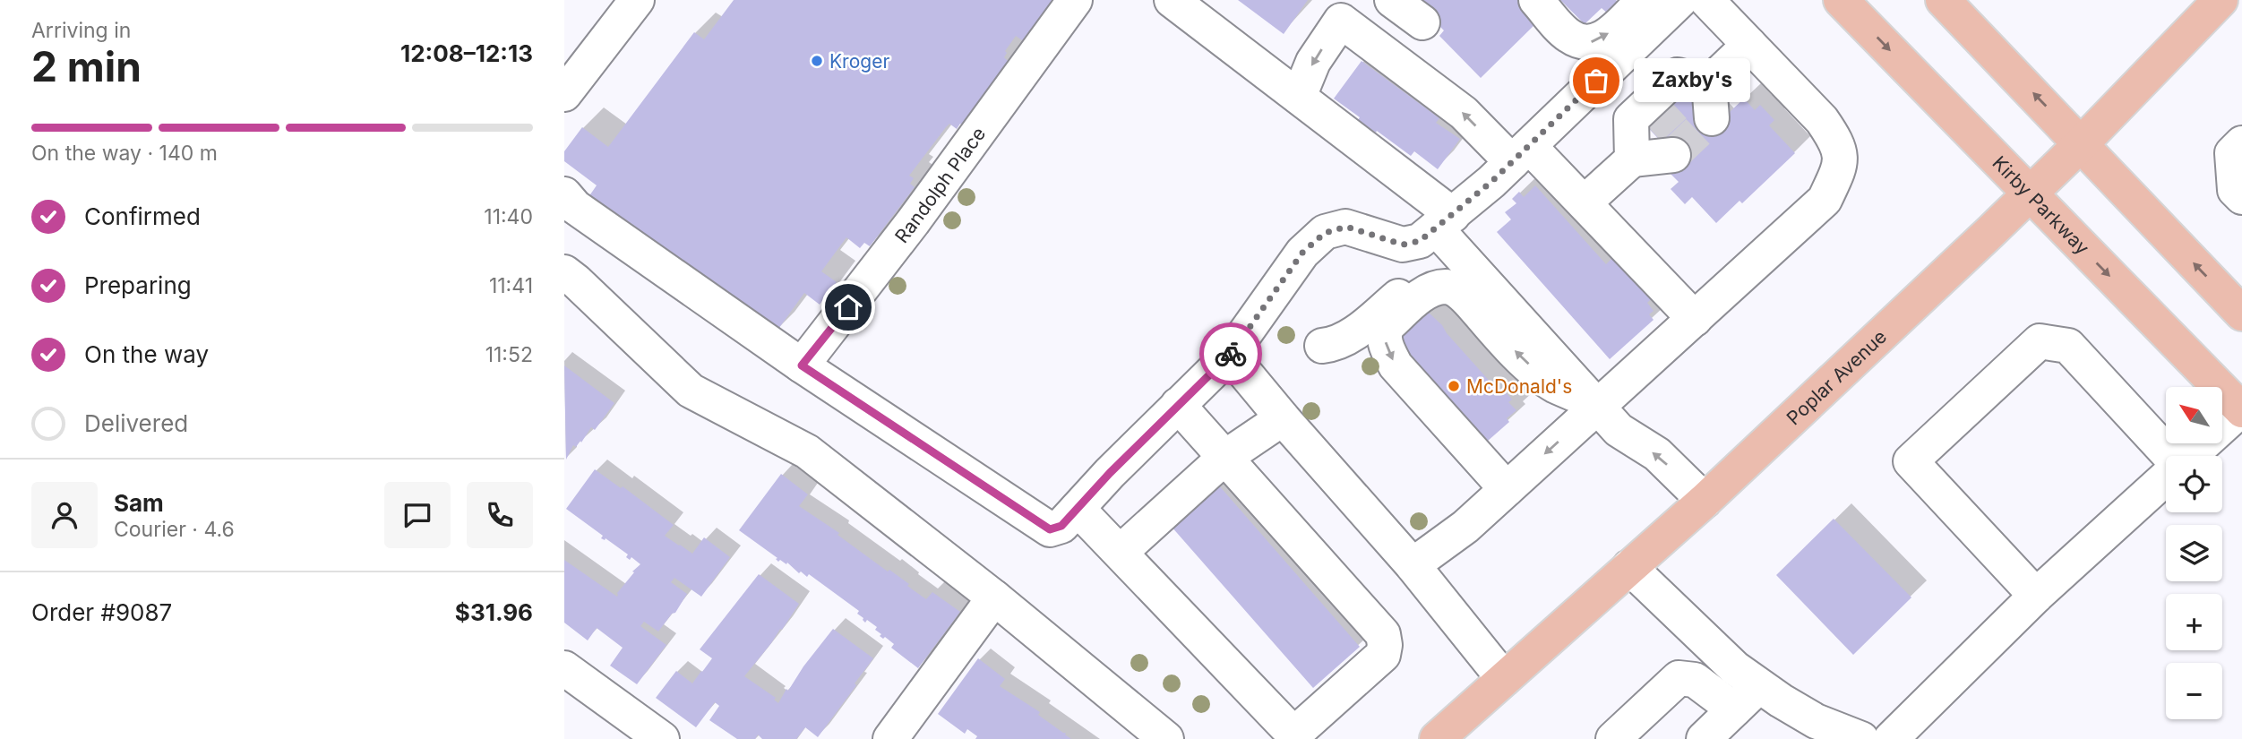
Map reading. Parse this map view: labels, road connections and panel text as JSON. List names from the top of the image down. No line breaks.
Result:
{"streets":{"main road":["Kirby Parkway","Poplar Avenue"],"street":["Randolph Place"]},"crossings":[["Kirby Parkway","Poplar Avenue"]],"places":["Kroger","Zaxby's","McDonald's"],"north":"top left","page":{"heading":["2 min","Arriving in","12:08–12:13"],"panel":["Sam","Courier · 4.6","Order #9087","$31.96"],"bubble":"Zaxby's","bar":"On the way · 140 m","list":[["Confirmed","11:40"],["Preparing","11:41"],["On the way","11:52"],"Delivered"],"map_buttons":["+","−"]}}
